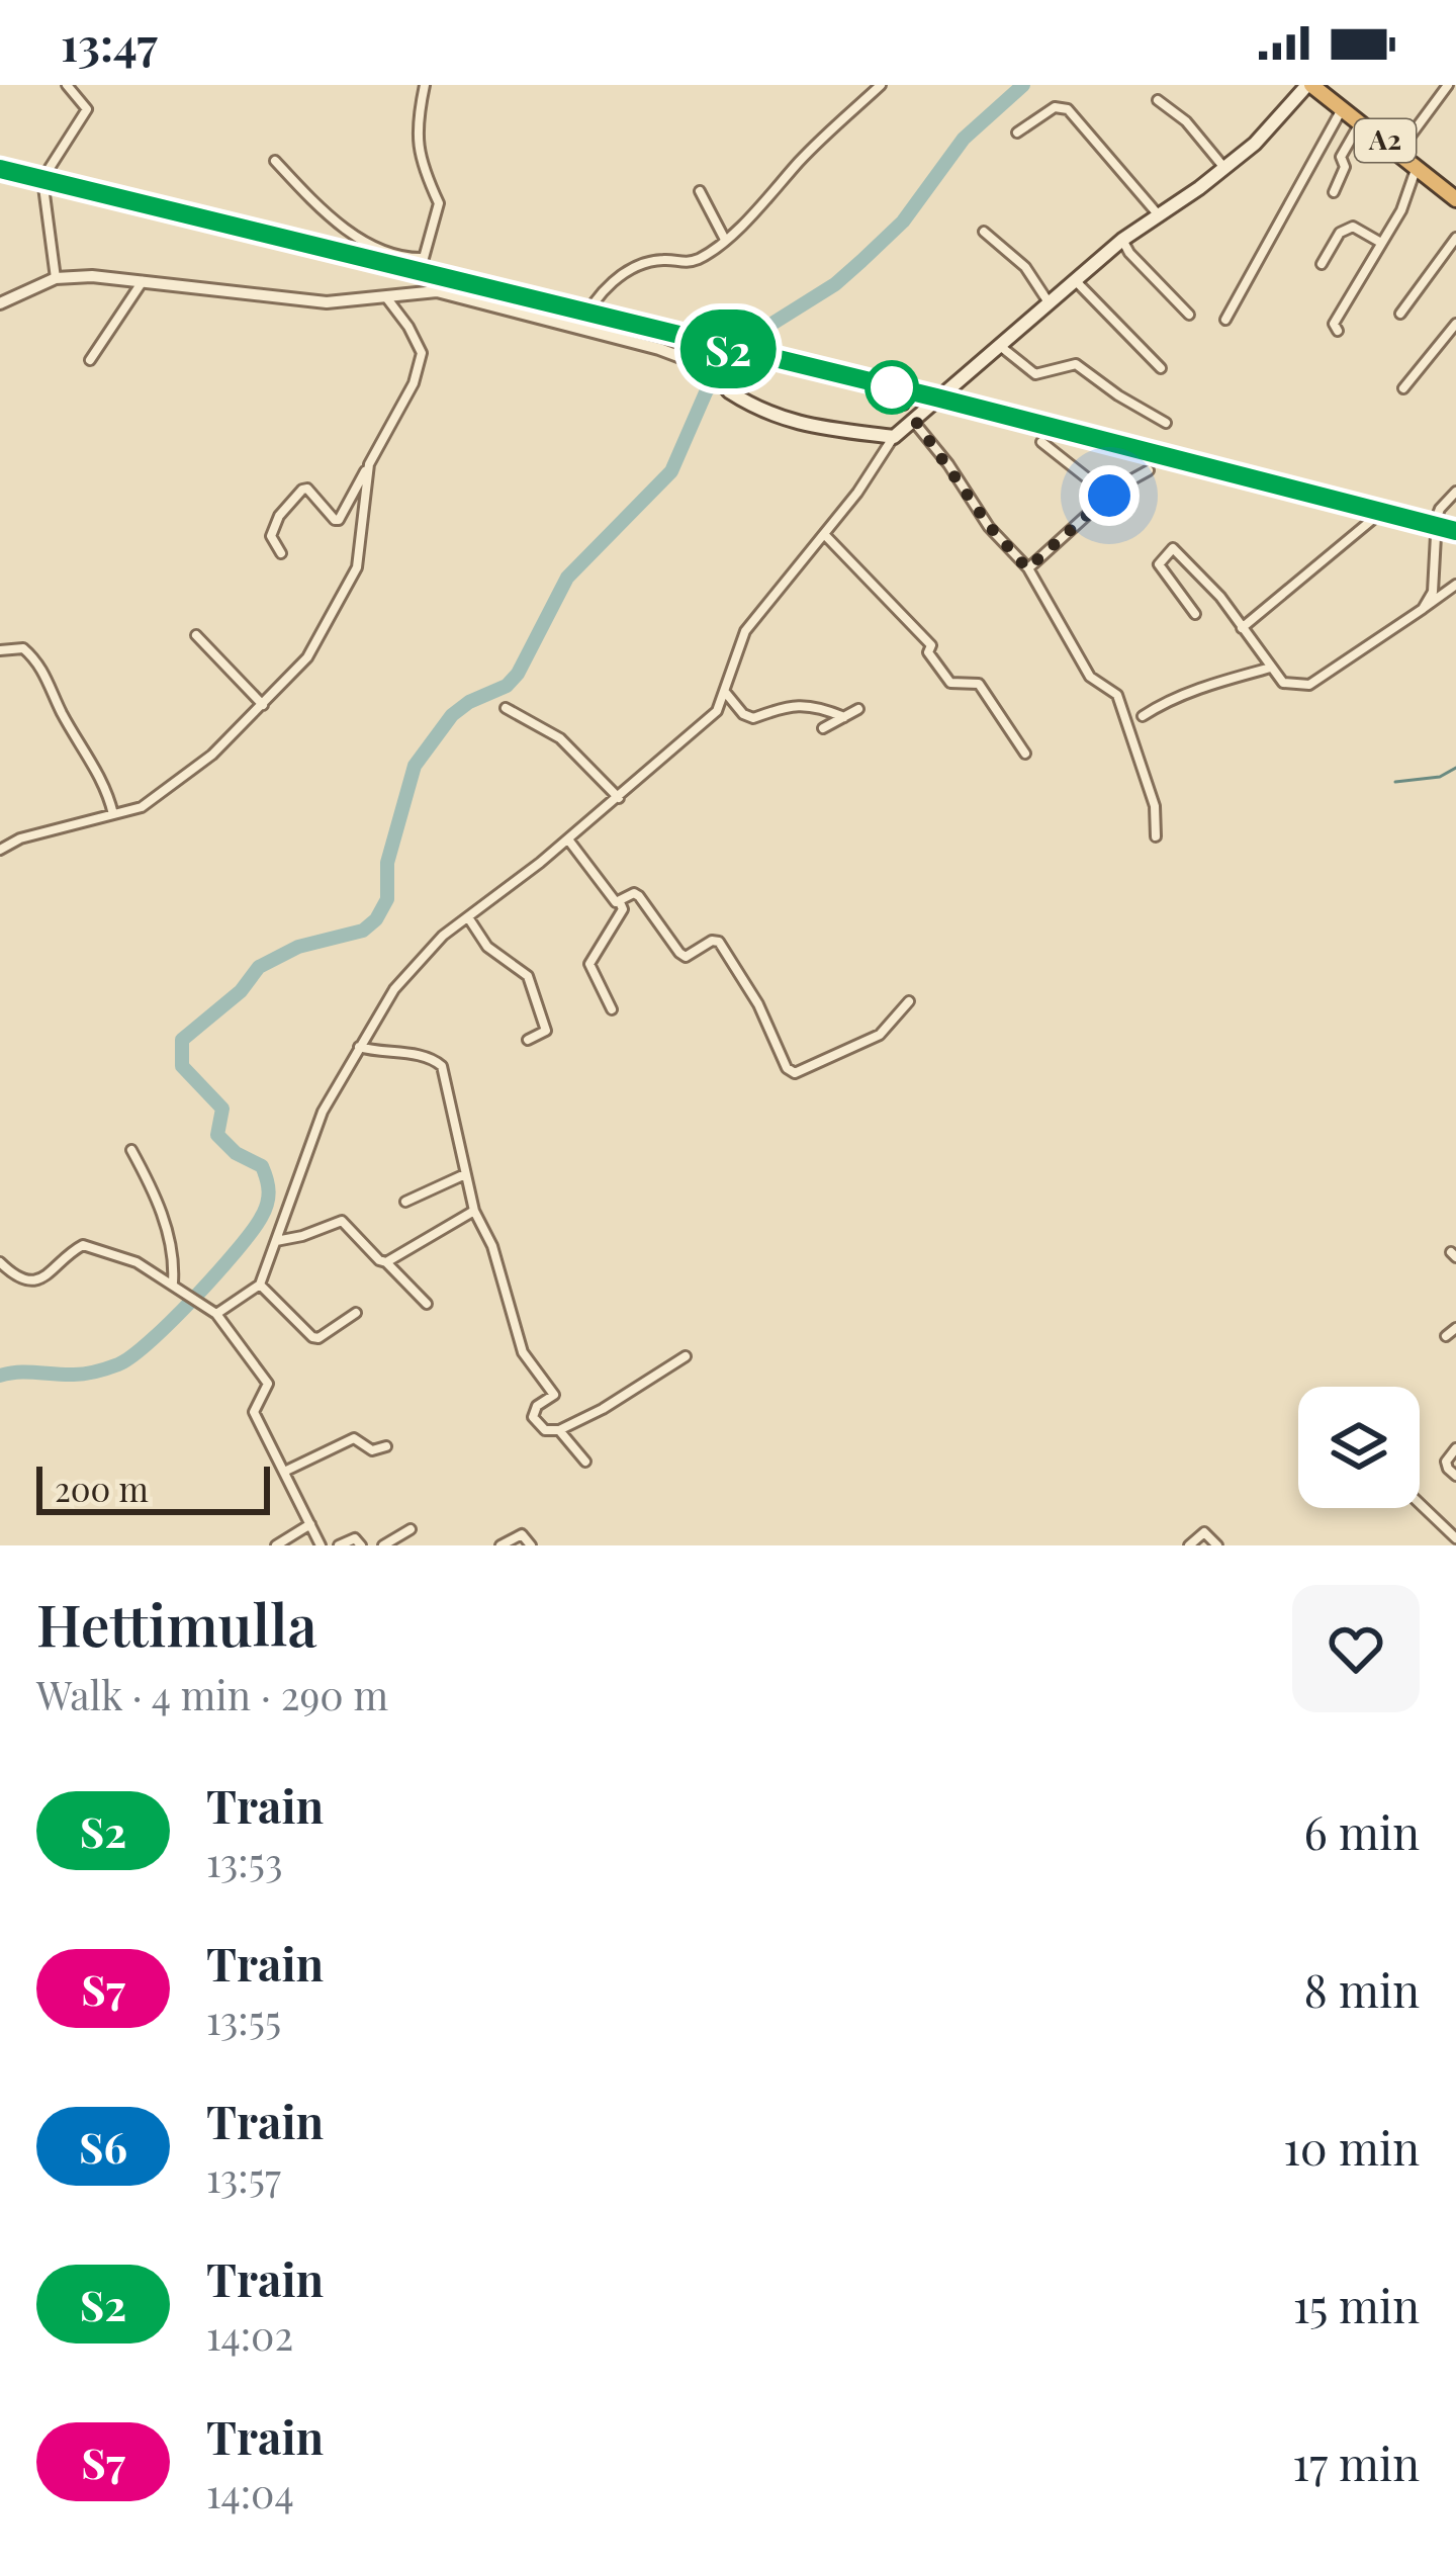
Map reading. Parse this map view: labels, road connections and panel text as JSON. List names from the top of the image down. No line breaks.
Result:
{"streets":{"highway":["A2"]},"scale_bar":"200 m","page":{"status":"13:47","on_map":"S2","scale":"200 m","heading":["Hettimulla","Walk · 4 min · 290 m"],"list":[{"mark":"S2","name":"Train","note":"13:53","value":"6 min"},{"mark":"S7","name":"Train","note":"13:55","value":"8 min"},{"mark":"S6","name":"Train","note":"13:57","value":"10 min"},{"mark":"S2","name":"Train","note":"14:02","value":"15 min"},{"mark":"S7","name":"Train","note":"14:04","value":"17 min"}]}}
